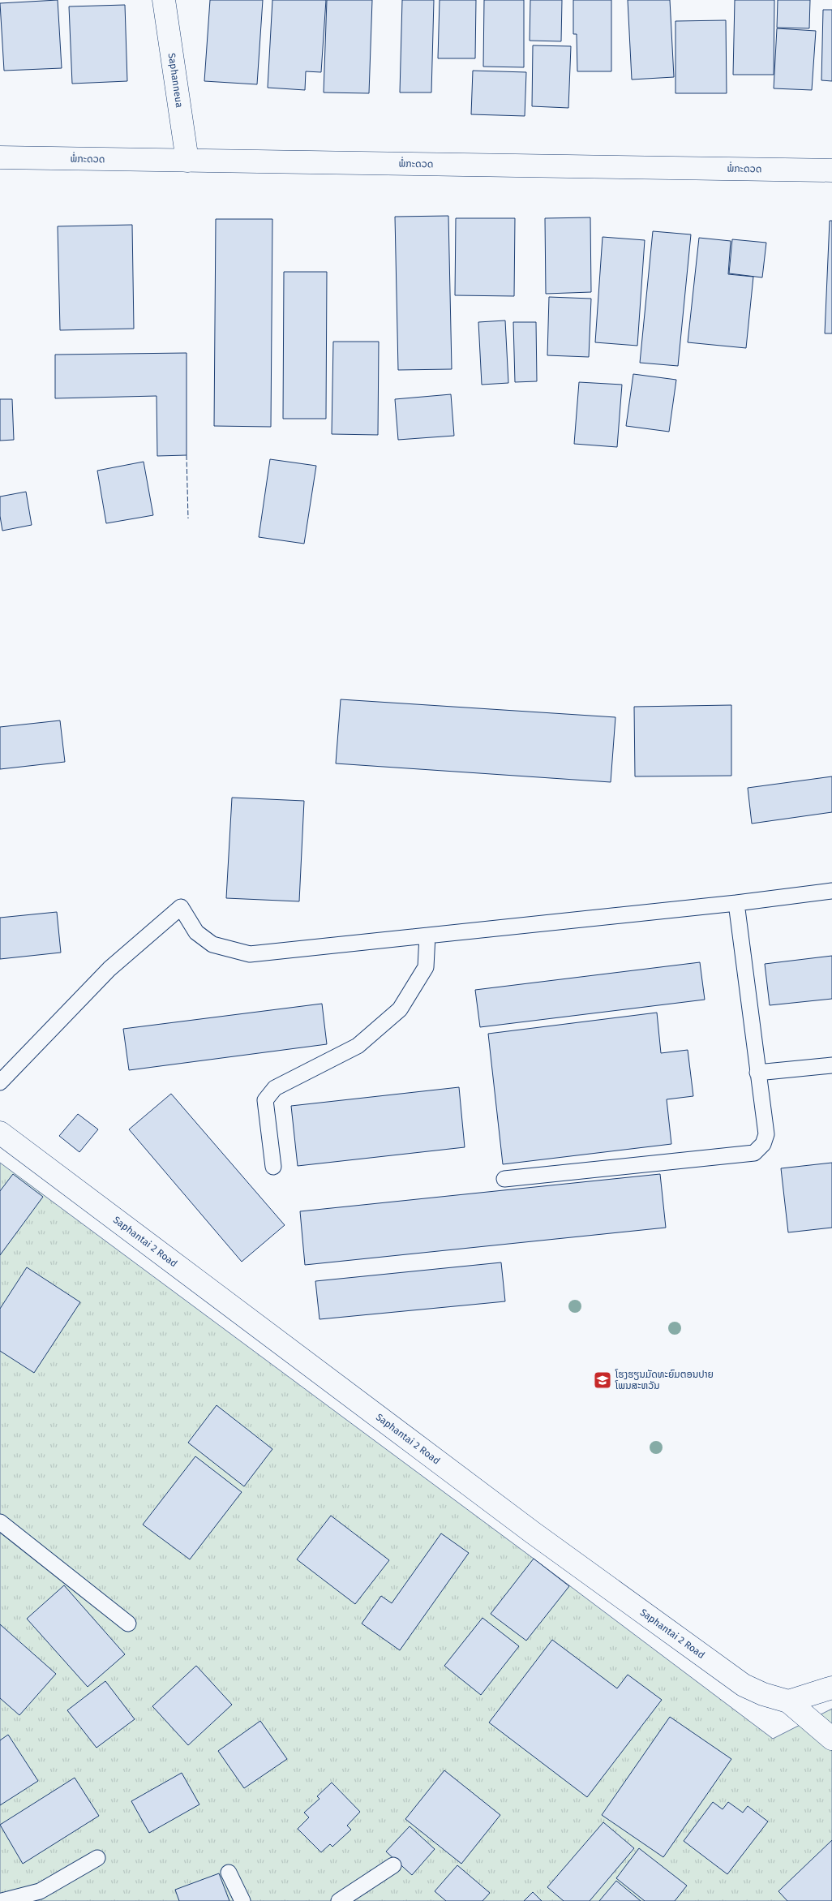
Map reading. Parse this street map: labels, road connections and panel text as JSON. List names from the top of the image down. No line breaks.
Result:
{"streets":{"street":["Saphanneua","ພໍ່ກະດວດ","Saphantai 2 Road"]},"crossings":[["Saphanneua","ພໍ່ກະດວດ"]],"places":{"school or university":["ໂຮງຮຽນມັດທະຍົມຕອນປາຍ ໂພນສະຫວັນ"]}}
